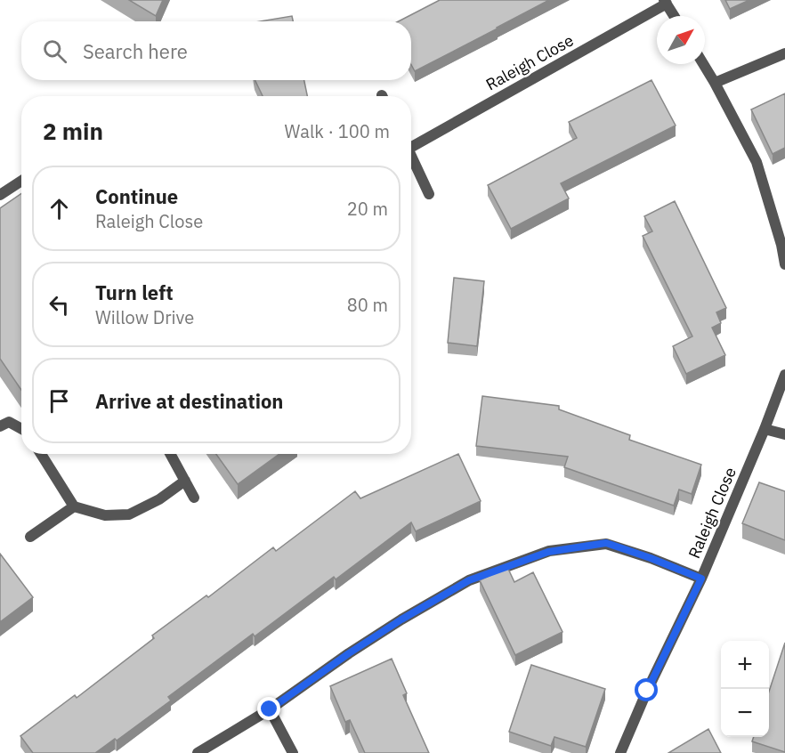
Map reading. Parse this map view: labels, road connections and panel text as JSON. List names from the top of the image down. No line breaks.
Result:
{"streets":{"street":["Raleigh Close"]},"north":"top right","page":{"search":"Search here","heading":["2 min","Walk · 100 m"],"list":[["Continue","Raleigh Close","20 m"],["Turn left","Willow Drive","80 m"],"Arrive at destination"],"map_buttons":["+","−"]}}
